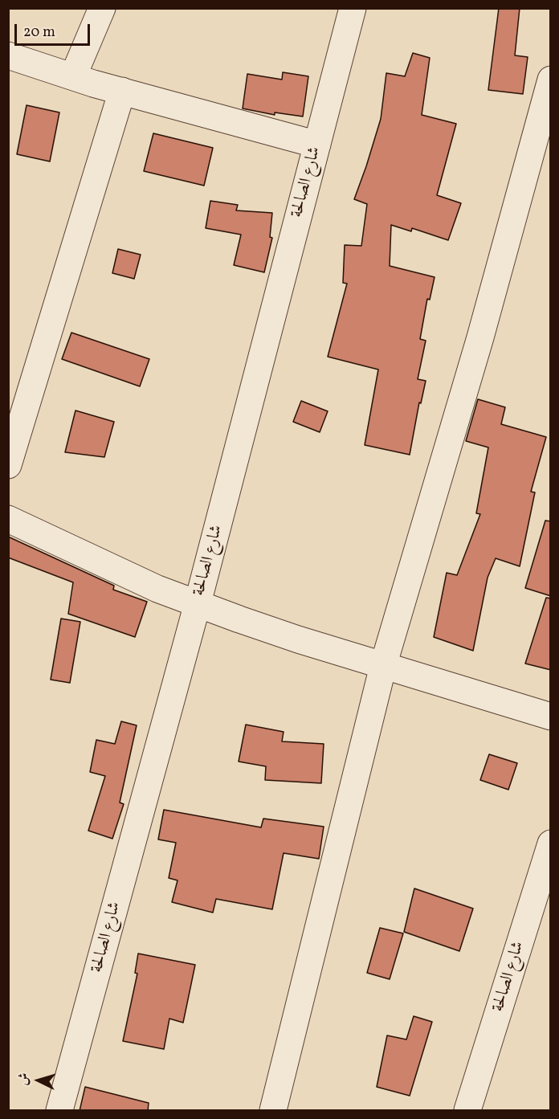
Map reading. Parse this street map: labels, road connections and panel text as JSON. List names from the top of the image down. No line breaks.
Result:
{"streets":{"street":["شارع الصالحة"]},"scale_bar":"20 m","north":"left"}
